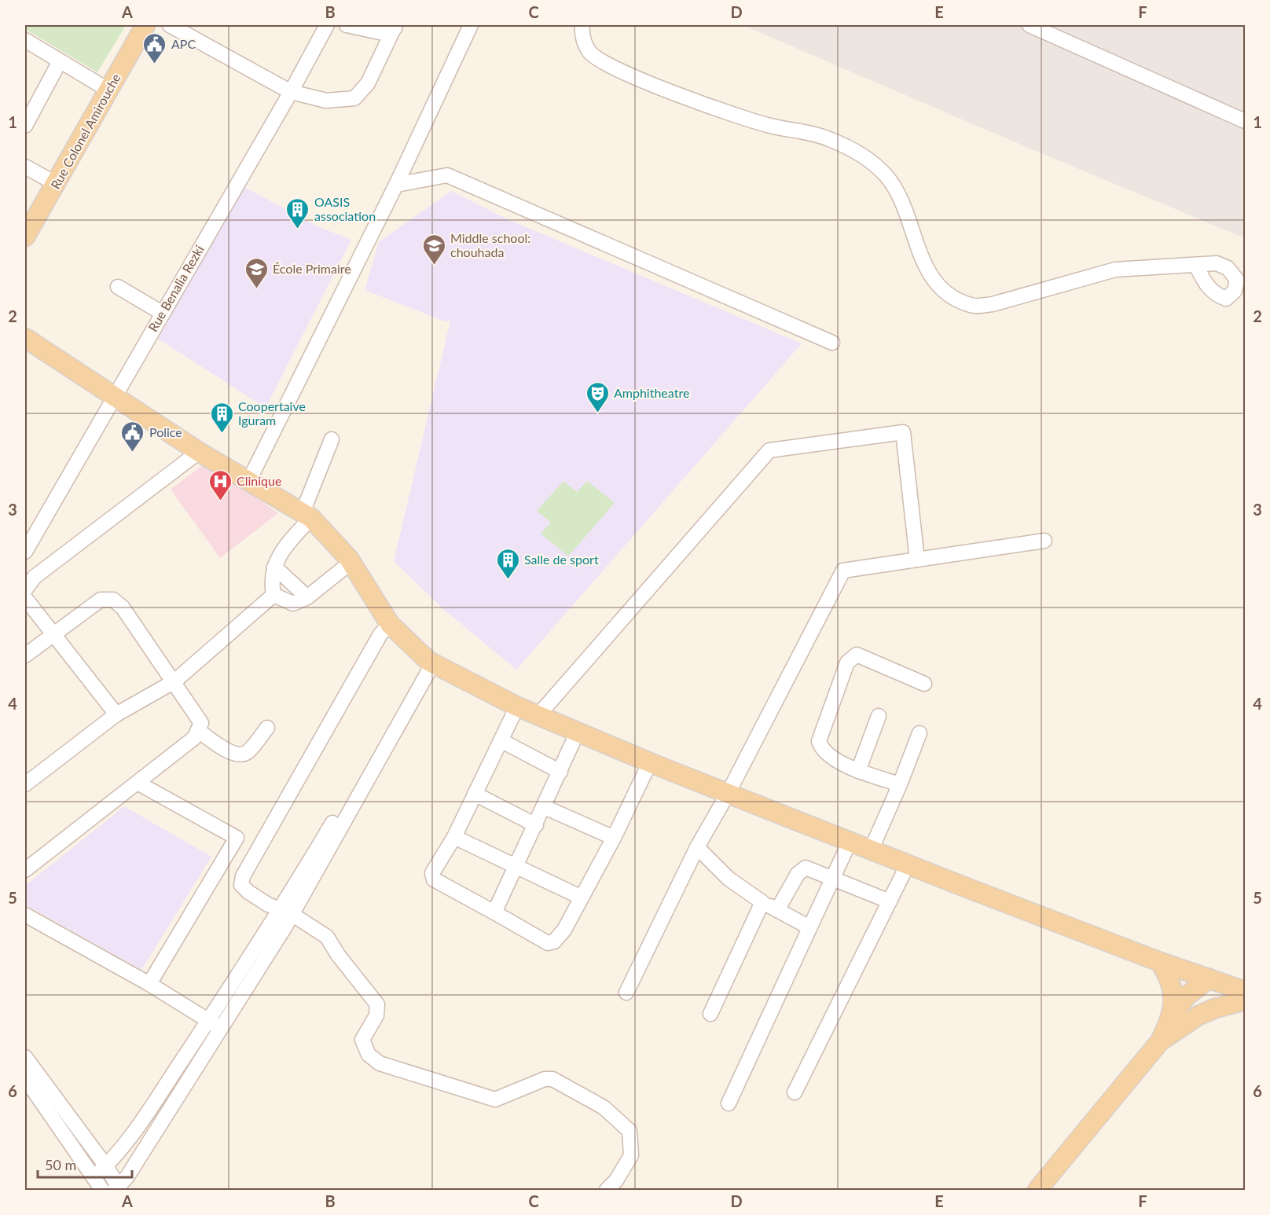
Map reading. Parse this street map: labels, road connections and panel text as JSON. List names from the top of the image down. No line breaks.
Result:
{"streets":{"main road":["Rue Colonel Amirouche"],"street":["Rue Benalia Rezki"]},"places":{"public building":["APC","Police"],"building":["OASIS association","Coopertaive Iguram","Salle de sport"],"school or university":["Middle school: chouhada","École Primaire"],"theatre":["Amphitheatre"],"hospital":["Clinique"]},"scale_bar":"50 m","grid":{"columns":["A","B","C","D","E","F"],"rows":["1","2","3","4","5","6"]}}
